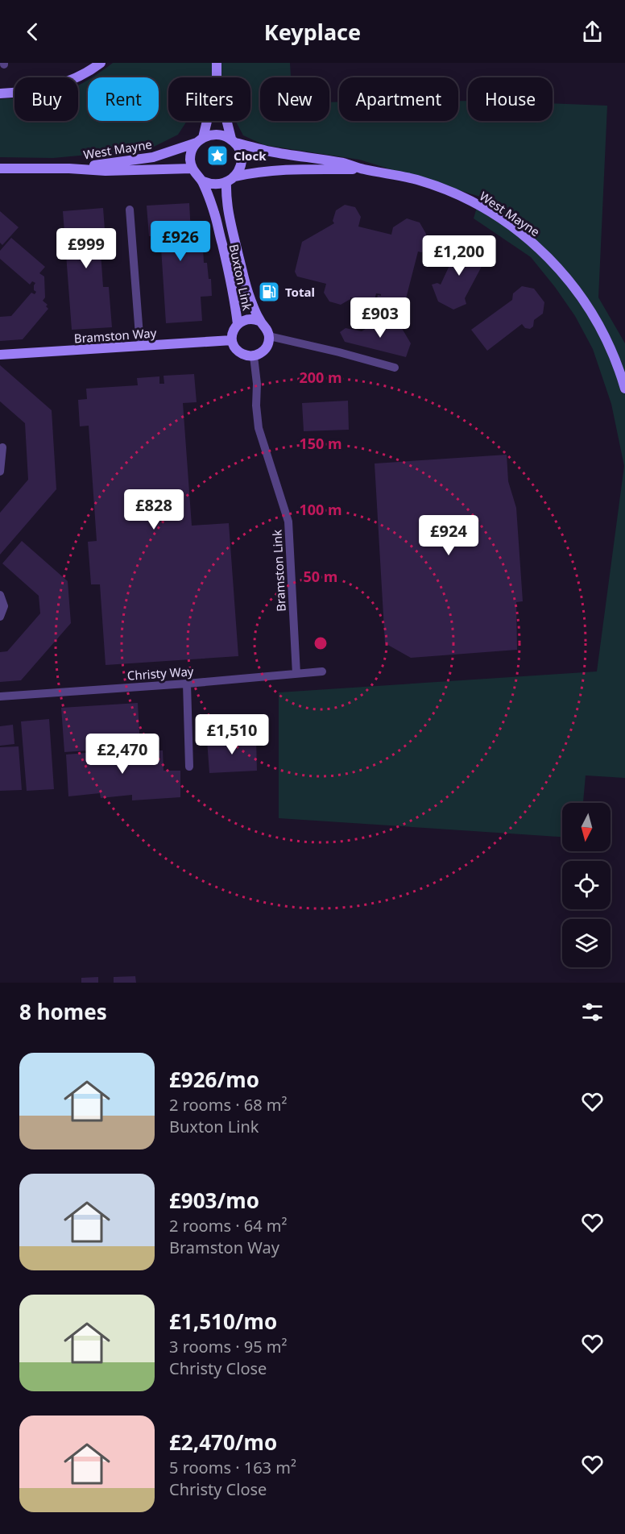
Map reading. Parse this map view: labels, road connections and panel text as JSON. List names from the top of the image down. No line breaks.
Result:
{"streets":{"main road":["West Mayne","Buxton Link","Bramston Way"],"street":["Bramston Link","Christy Way"]},"crossings":[["West Mayne","Buxton Link"],["Buxton Link","Bramston Way"],["Buxton Link","Bramston Link"],["Bramston Way","Bramston Link"],["Bramston Link","Christy Way"]],"places":{"place":["Clock"],"fuel station":["Total"]},"north":"bottom","page":{"header":"Keyplace","chip":["Buy","Rent","Filters","New","Apartment","House"],"price":["£926","£999","£1,200","£903","£828","£924","£1,510","£2,470"],"heading":"8 homes","list":[{"name":"£926/mo","note":"2 rooms · 68 m² · Buxton Link"},{"name":"£903/mo","note":"2 rooms · 64 m² · Bramston Way"},{"name":"£1,510/mo","note":"3 rooms · 95 m² · Christy Close"},{"name":"£2,470/mo","note":"5 rooms · 163 m² · Christy Close"}]},"rings":["200 m","150 m","100 m","50 m"]}
